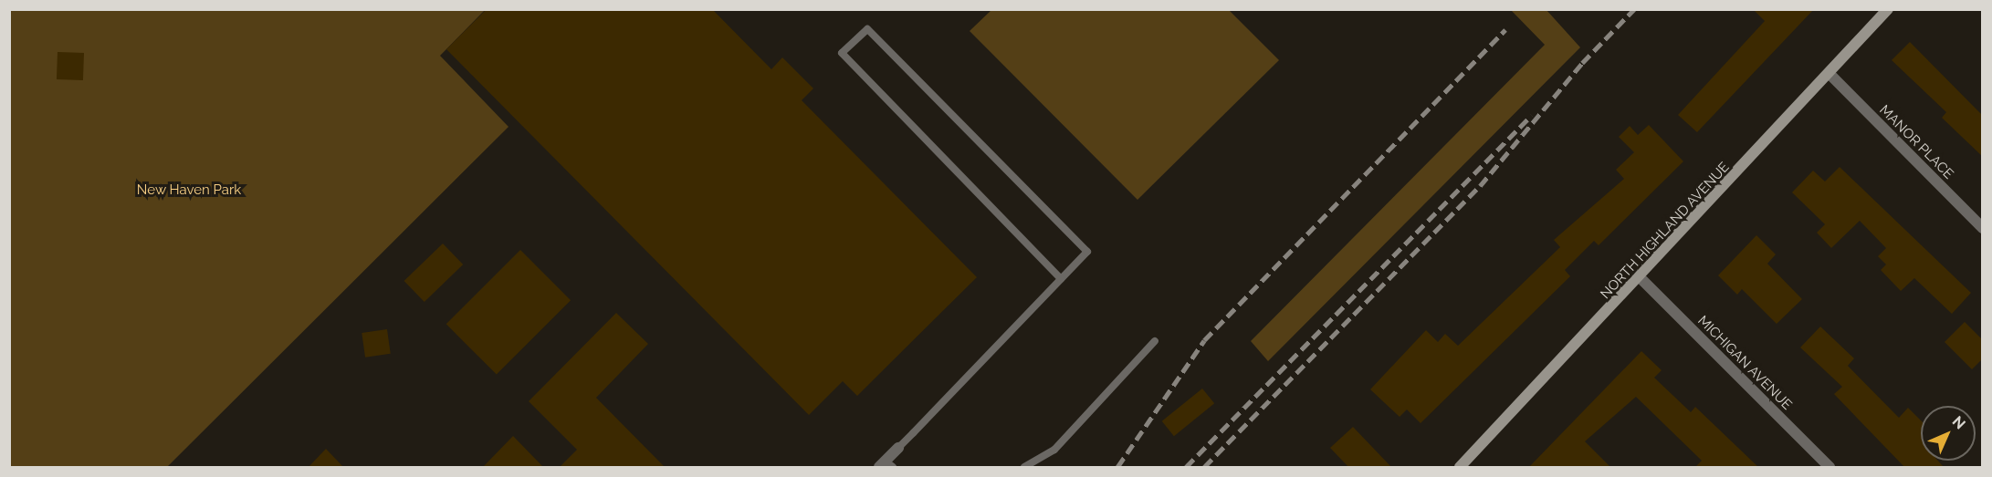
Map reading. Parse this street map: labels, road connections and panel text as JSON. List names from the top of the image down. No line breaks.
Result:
{"streets":{"street":["MANOR PLACE","NORTH HIGHLAND AVENUE","MICHIGAN AVENUE"]},"crossings":[["MANOR PLACE","NORTH HIGHLAND AVENUE"],["NORTH HIGHLAND AVENUE","MICHIGAN AVENUE"]],"parks":["New Haven Park"],"north":"top right"}
